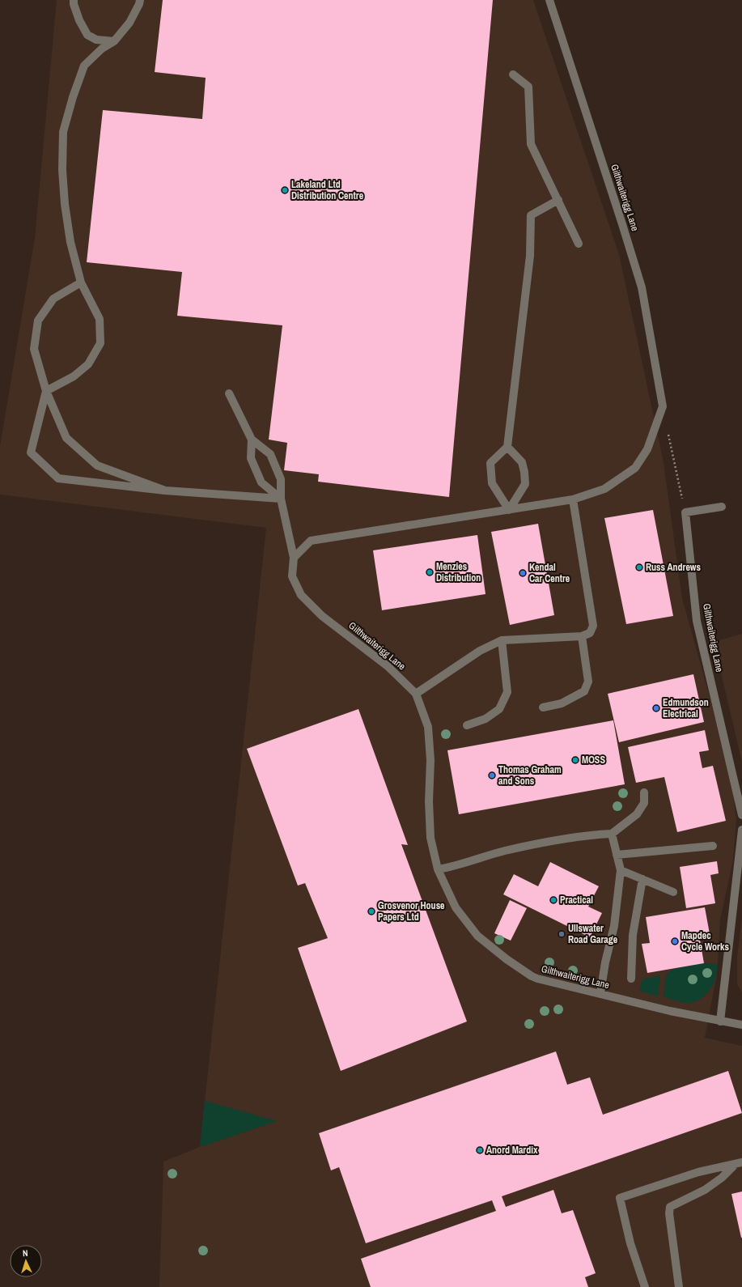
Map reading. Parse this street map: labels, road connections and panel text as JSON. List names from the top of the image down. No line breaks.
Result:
{"streets":{"street":["Gilthwaiterigg Lane"]},"places":["Lakeland Ltd Distribution Centre","Russ Andrews","Menzies Distribution","Kendal Car Centre","Edmundson Electrical","MOSS","Thomas Graham and Sons","Practical","Grosvenor House Papers Ltd","Ullswater Road Garage","Mapdec Cycle Works","Anord Mardix"],"north":"top"}
